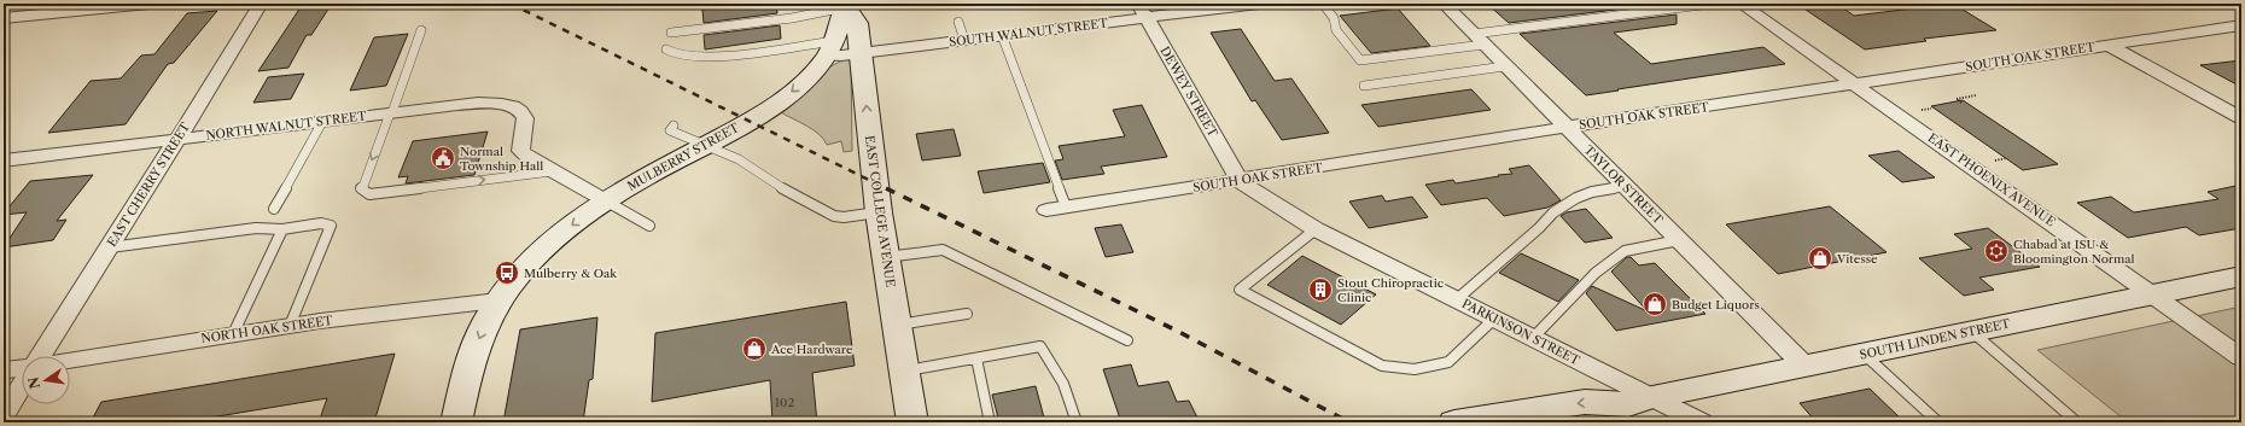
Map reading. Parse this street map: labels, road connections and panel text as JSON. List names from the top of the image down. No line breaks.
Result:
{"streets":{"main road":["MULBERRY STREET","EAST COLLEGE AVENUE","SOUTH LINDEN STREET"],"street":["SOUTH WALNUT STREET","SOUTH OAK STREET","DEWEY STREET","NORTH WALNUT STREET","EAST PHOENIX AVENUE","EAST CHERRY STREET","TAYLOR STREET","NORTH OAK STREET","PARKINSON STREET"]},"crossings":[["SOUTH WALNUT STREET","DEWEY STREET"],["SOUTH WALNUT STREET","MULBERRY STREET"],["SOUTH WALNUT STREET","EAST COLLEGE AVENUE"],["SOUTH OAK STREET","DEWEY STREET"],["SOUTH OAK STREET","EAST PHOENIX AVENUE"],["SOUTH OAK STREET","TAYLOR STREET"],["SOUTH OAK STREET","PARKINSON STREET"],["DEWEY STREET","PARKINSON STREET"],["NORTH WALNUT STREET","EAST CHERRY STREET"],["MULBERRY STREET","EAST COLLEGE AVENUE"],["MULBERRY STREET","NORTH OAK STREET"],["EAST PHOENIX AVENUE","SOUTH LINDEN STREET"],["TAYLOR STREET","SOUTH LINDEN STREET"],["PARKINSON STREET","SOUTH LINDEN STREET"]],"one_way":["MULBERRY STREET","EAST COLLEGE AVENUE"],"places":{"public building":["Normal Township Hall"],"synagogue":["Chabad at ISU & Bloomington Normal"],"shop":["Vitesse","Budget Liquors","Ace Hardware"],"bus stop":["Mulberry & Oak"],"building":["Stout Chiropractic Clinic"]},"house_numbers":["102"],"north":"left"}
